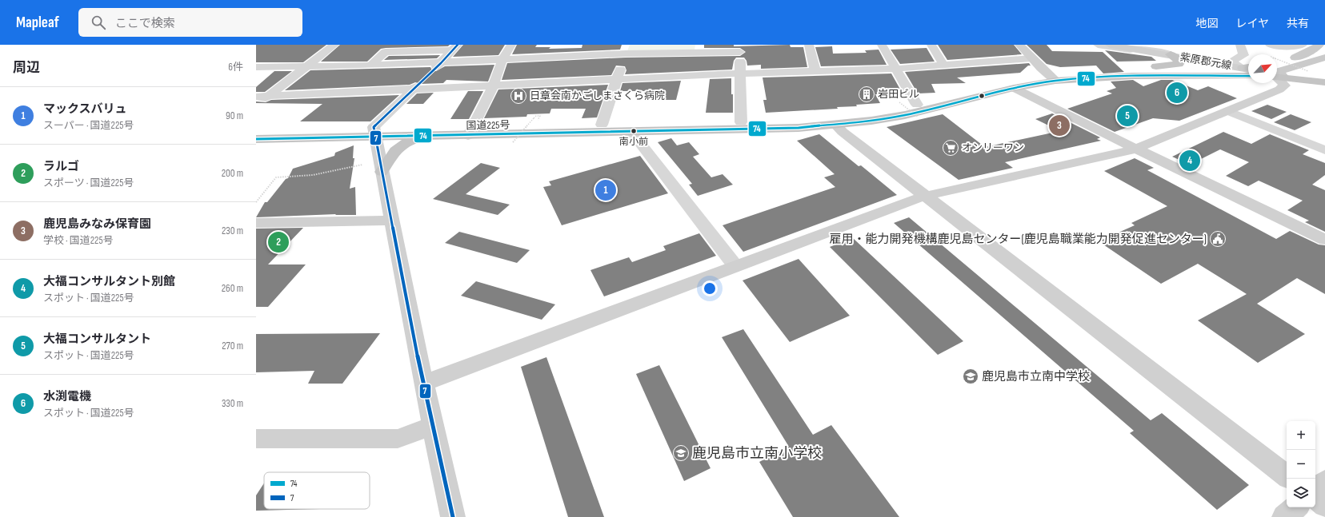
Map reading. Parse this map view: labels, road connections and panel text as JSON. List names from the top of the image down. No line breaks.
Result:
{"streets":{"highway":["国道225号"],"street":["紫原郡元線"]},"places":{"building":["岩田ビル"],"hospital":["日章会南かごしまさくら病院"],"other":["南小前"],"supermarket":["オンリーワン"],"public building":["雇用・能力開発機構鹿児島センター(鹿児島職業能力開発促進センター)"],"school or university":["鹿児島市立南中学校","鹿児島市立南小学校"]},"lines":["transit line 7","transit line 74"],"legend":["74","7"],"north":"top right","page":{"header":"Mapleaf","search":"ここで検索","nav":["地図","レイヤ","共有"],"heading":["周辺","6件"],"pins":["6","5","3","4","1","2"],"list":[{"mark":"1","name":"マックスバリュ","note":"スーパー · 国道225号","value":"90 m"},{"mark":"2","name":"ラルゴ","note":"スポーツ · 国道225号","value":"200 m"},{"mark":"3","name":"鹿児島みなみ保育園","note":"学校 · 国道225号","value":"230 m"},{"mark":"4","name":"大福コンサルタント別館","note":"スポット · 国道225号","value":"260 m"},{"mark":"5","name":"大福コンサルタント","note":"スポット · 国道225号","value":"270 m"},{"mark":"6","name":"水渕電機","note":"スポット · 国道225号","value":"330 m"}],"map_buttons":["+","−"]}}
